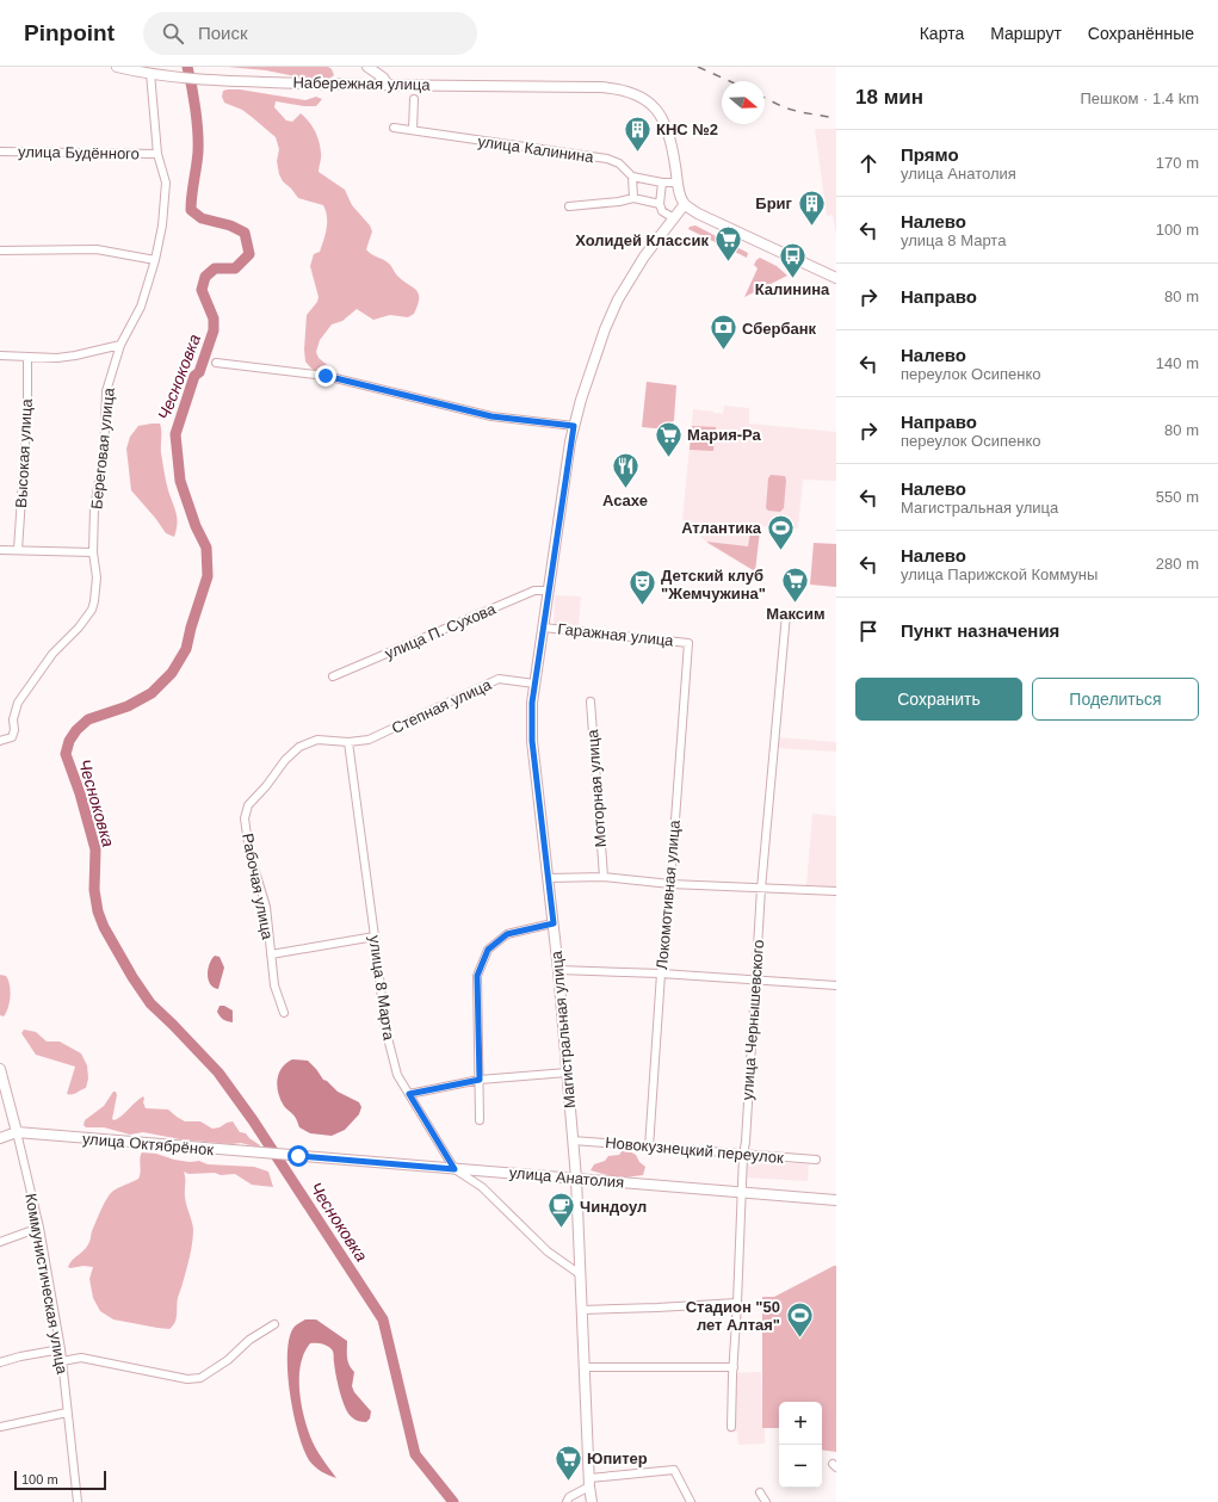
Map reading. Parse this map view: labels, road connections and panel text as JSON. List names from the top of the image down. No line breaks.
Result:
{"streets":{"street":["Набережная улица","улица Калинина","улица Будённого","Береговая улица","Высокая улица","улица П. Сухова","Гаражная улица","Степная улица","Моторная улица","Рабочая улица","Локомотивная улица","улица 8 Марта","улица Чернышевского","Магистральная улица","улица Октябрёнок","Новокузнецкий переулок","улица Анатолия","Коммунистическая улица"]},"crossings":[["Набережная улица","Береговая улица"],["Набережная улица","Магистральная улица"],["улица Будённого","Береговая улица"],["улица П. Сухова","Магистральная улица"],["Гаражная улица","Локомотивная улица"],["Гаражная улица","Магистральная улица"],["Степная улица","Рабочая улица"],["Степная улица","улица 8 Марта"],["Степная улица","Магистральная улица"],["Рабочая улица","улица 8 Марта"],["Локомотивная улица","Новокузнецкий переулок"],["улица 8 Марта","Магистральная улица"],["улица 8 Марта","улица Анатолия"],["улица Чернышевского","Новокузнецкий переулок"],["улица Чернышевского","улица Анатолия"],["Магистральная улица","Новокузнецкий переулок"],["Магистральная улица","улица Анатолия"],["улица Октябрёнок","улица Анатолия"],["улица Октябрёнок","Коммунистическая улица"]],"water":["Чесноковка"],"places":{"building":["КНС №2","Бриг"],"supermarket":["Холидей Классик","Мария-Ра","Максим","Юпитер"],"bus stop":["Калинина"],"bank":["Сбербанк"],"restaurant":["Асахе"],"sports":["Атлантика","Стадион \"50 лет Алтая\""],"theatre":["Детский клуб \"Жемчужина\""],"cafe":["Чиндоул"]},"scale_bar":"100 m","north":"right","page":{"header":"Pinpoint","search":"Поиск","nav":["Карта","Маршрут","Сохранённые"],"heading":["18 мин","Пешком · 1.4 km"],"list":[["Прямо","улица Анатолия","170 m"],["Налево","улица 8 Марта","100 m"],["Направо","80 m"],["Налево","переулок Осипенко","140 m"],["Направо","переулок Осипенко","80 m"],["Налево","Магистральная улица","550 m"],["Налево","улица Парижской Коммуны","280 m"],"Пункт назначения"],"buttons":["Сохранить","Поделиться"],"map_buttons":["+","−"],"scale":"100 m"}}
